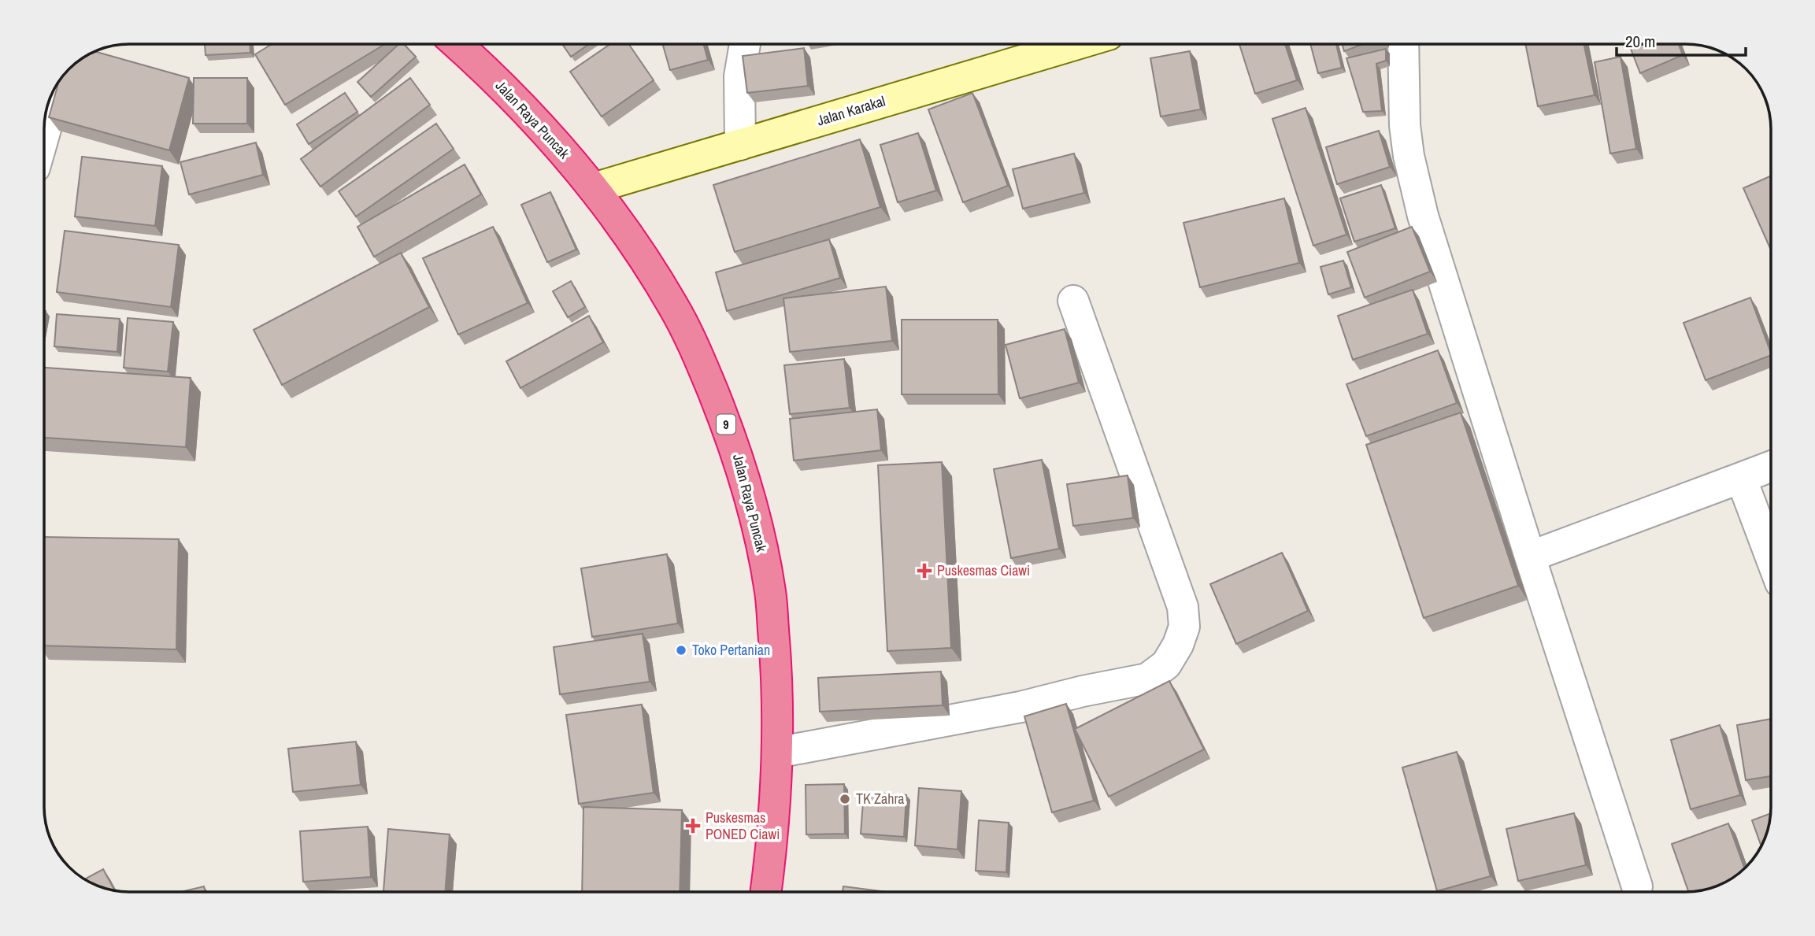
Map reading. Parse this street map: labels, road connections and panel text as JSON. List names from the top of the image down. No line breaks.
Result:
{"streets":{"highway":["Jalan Raya Puncak","9"],"main road":["Jalan Karakal"]},"crossings":[["Jalan Karakal","Jalan Raya Puncak"]],"places":{"health":["Puskesmas Ciawi","Puskesmas PONED Ciawi"],"other":["Toko Pertanian","TK Zahra"]},"scale_bar":"20 m"}
